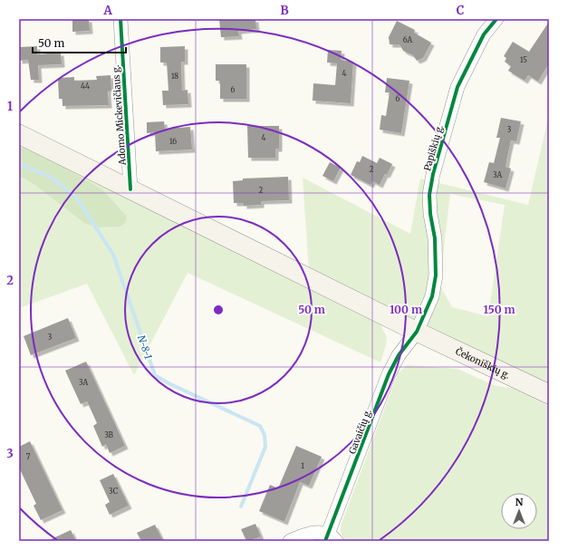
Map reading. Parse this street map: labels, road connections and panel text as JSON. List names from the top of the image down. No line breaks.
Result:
{"streets":{"main road":["Čekoniškių g."],"street":["Adomo Mickevičiaus g.","Papiškių g.","Gavaičių g."]},"crossings":[["Papiškių g.","Čekoniškių g."],["Papiškių g.","Gavaičių g."],["Čekoniškių g.","Gavaičių g."]],"water":["N-8-1"],"house_numbers":["6A","15","4","18","44","6","6","3","4","16","2","3A","2","3","3A","3B","7","1","3C"],"scale_bar":"50 m","north":"top","grid":{"columns":["A","B","C"],"rows":["1","2","3"]},"rings":["50 m","100 m","150 m"]}
